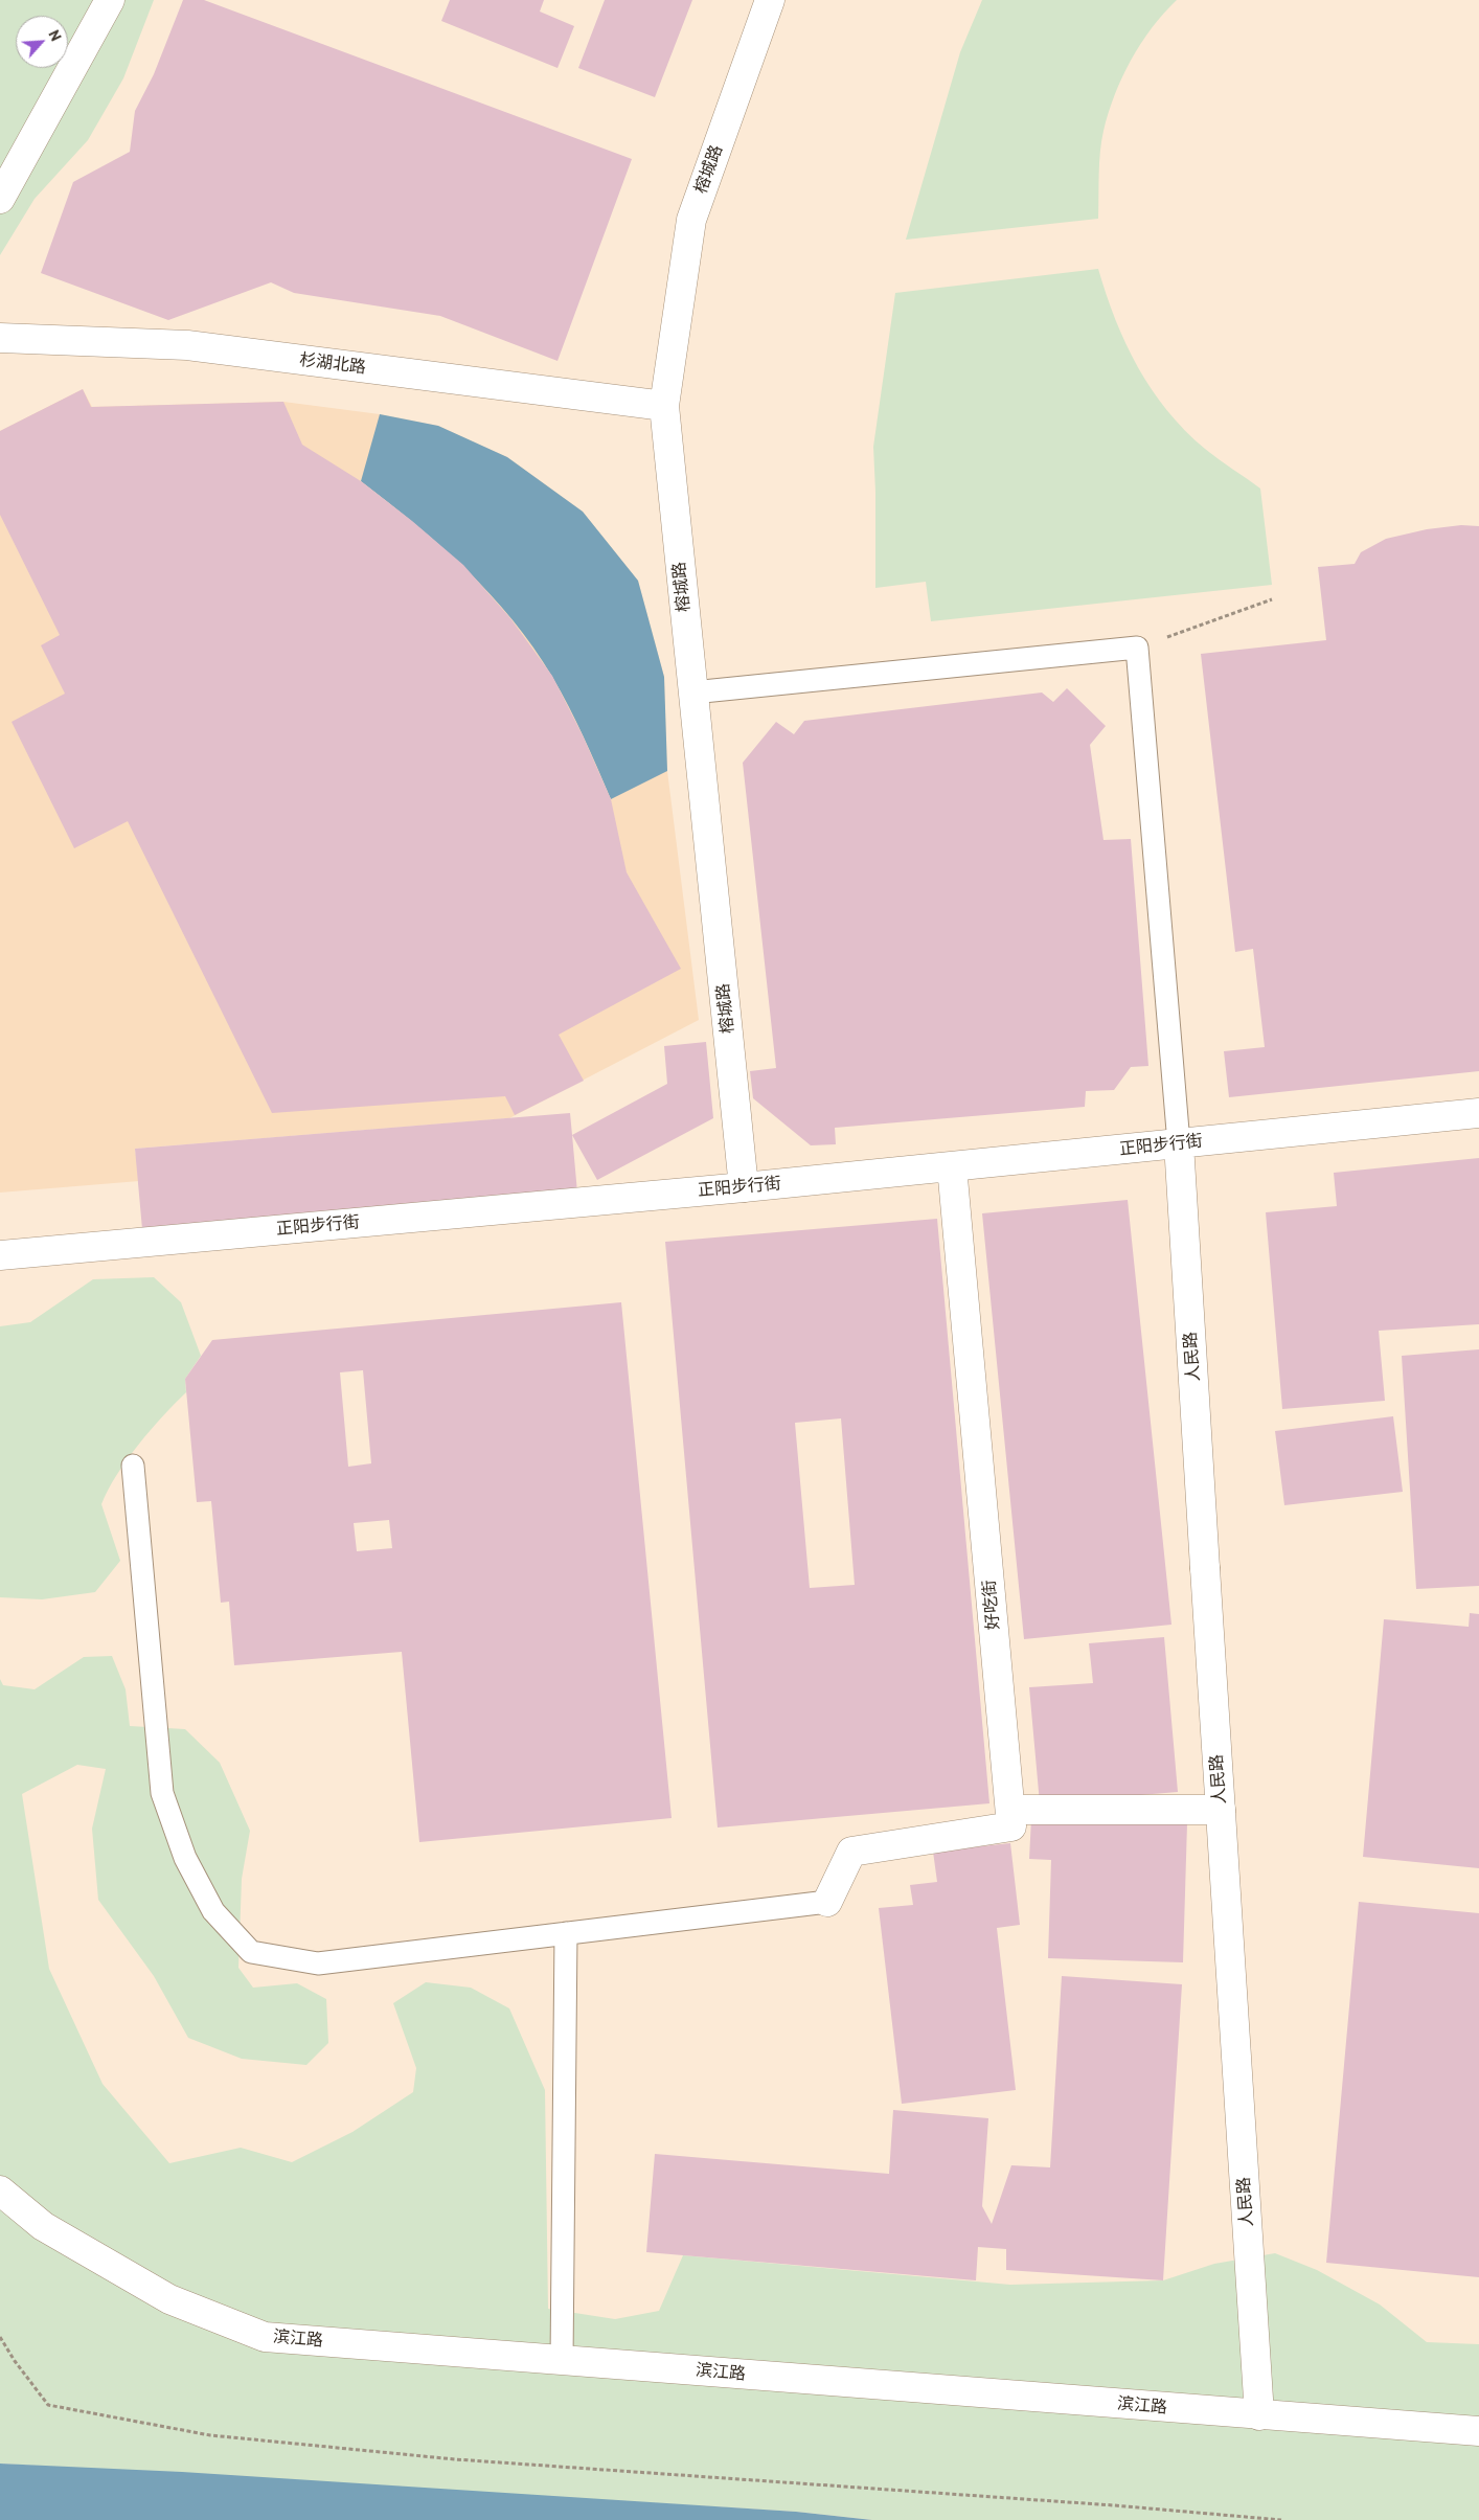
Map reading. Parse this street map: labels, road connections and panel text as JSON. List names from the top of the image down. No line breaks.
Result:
{"streets":{"street":["榕城路","杉湖北路","正阳步行街","人民路","好吃街","滨江路"]},"crossings":[["榕城路","杉湖北路"],["榕城路","正阳步行街"],["正阳步行街","人民路"],["正阳步行街","好吃街"],["人民路","滨江路"]],"north":"top right"}
